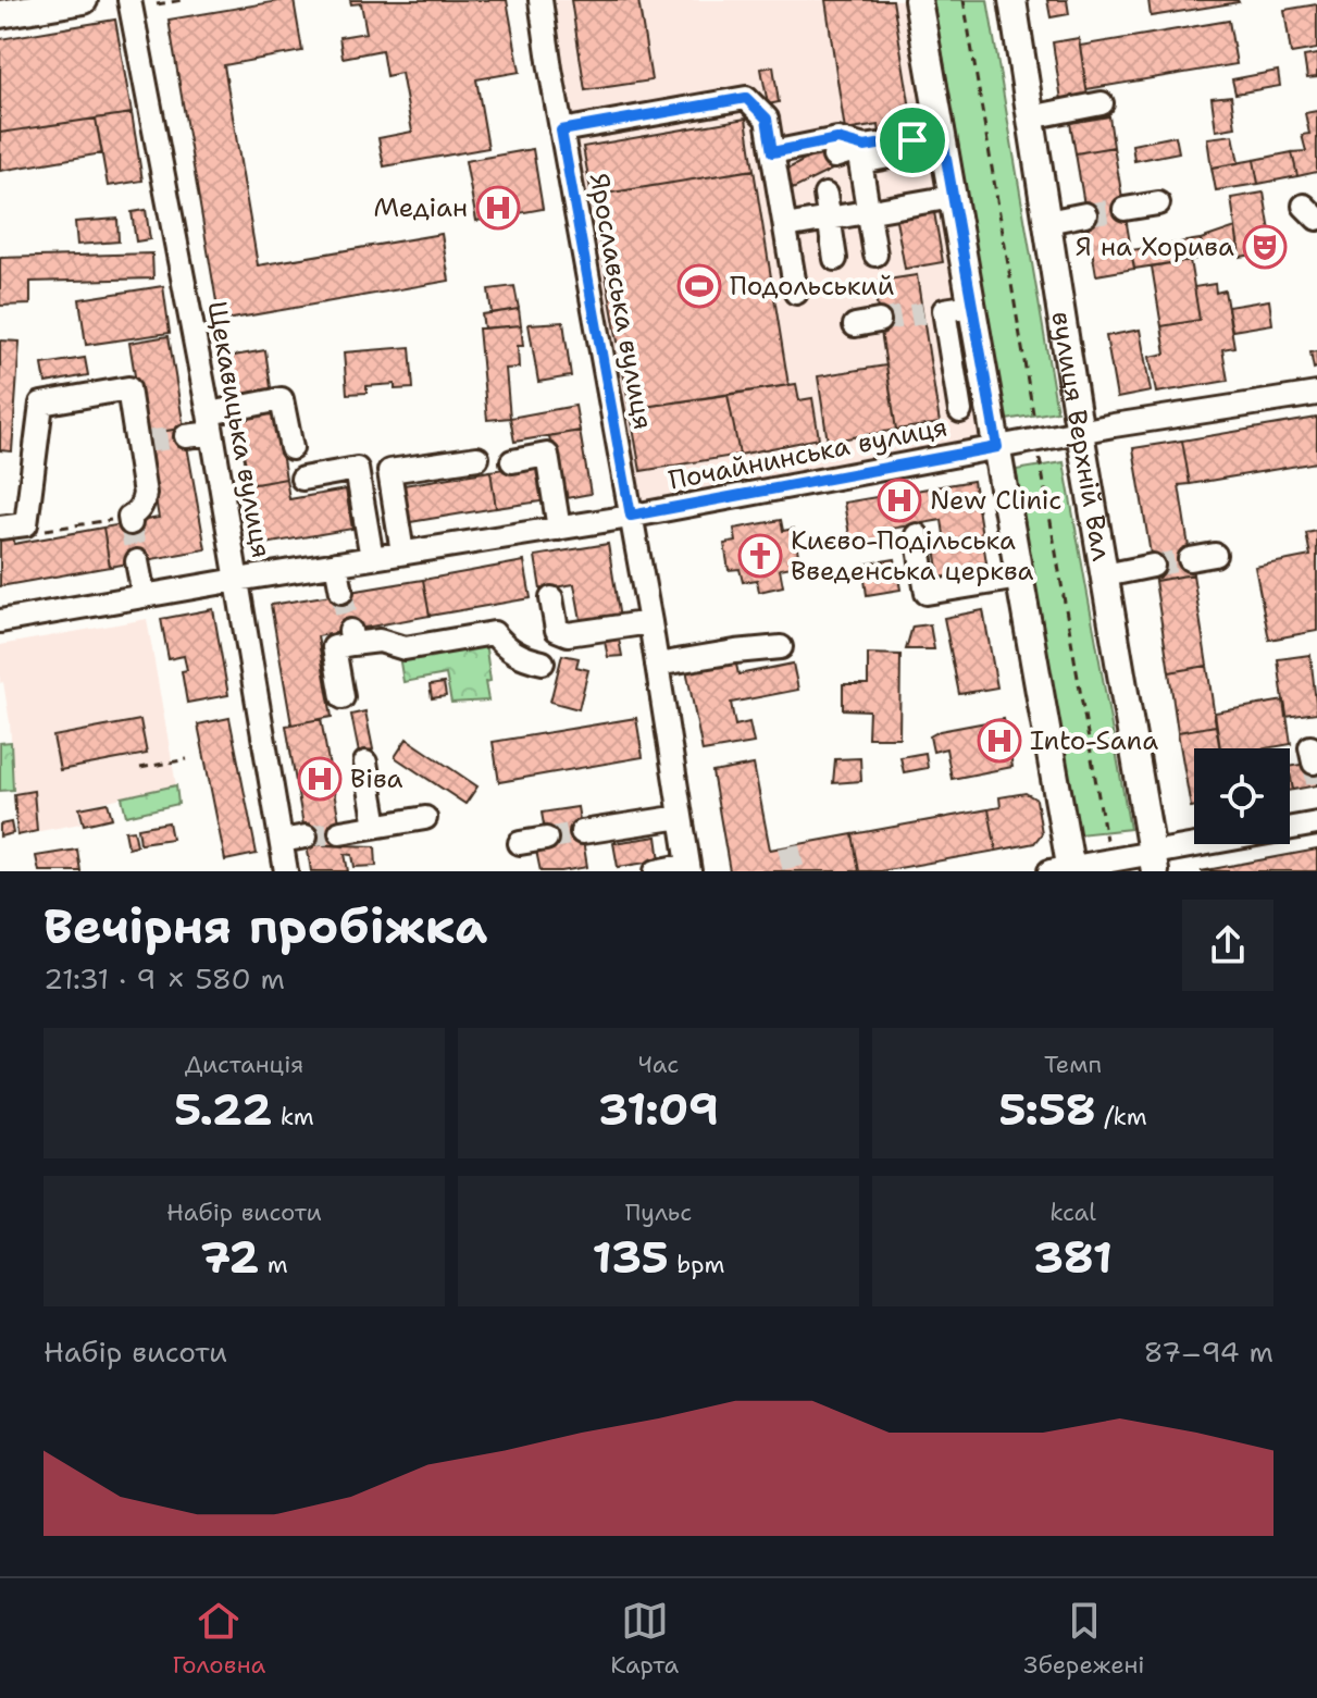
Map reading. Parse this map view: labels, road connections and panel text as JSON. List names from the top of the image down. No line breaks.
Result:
{"streets":{"main road":["вулиця Верхній Вал"],"street":["Ярославська вулиця","Щекавицька вулиця","Почайнинська вулиця"]},"crossings":[["Ярославська вулиця","Почайнинська вулиця"],["Щекавицька вулиця","Почайнинська вулиця"],["вулиця Верхній Вал","Почайнинська вулиця"]],"places":{"hospital":["Медіан","New Clinic","Into-Sana","Віва"],"theatre":["Я на Хорива"],"sports":["Подольський"],"church":["Києво-Подільська Введенська церква"]},"page":{"heading":["Вечірня пробіжка","21:31 · 9 × 580 m"],"stats":[["Дистанція","5.22 km"],["Час","31:09"],["Темп","5:58 /km"],["Набір висоти","72 m"],["Пульс","135 bpm"],["kcal","381"]],"chart":["Набір висоти","87–94 m"],"tabs":["Головна","Карта","Збережені"]}}
